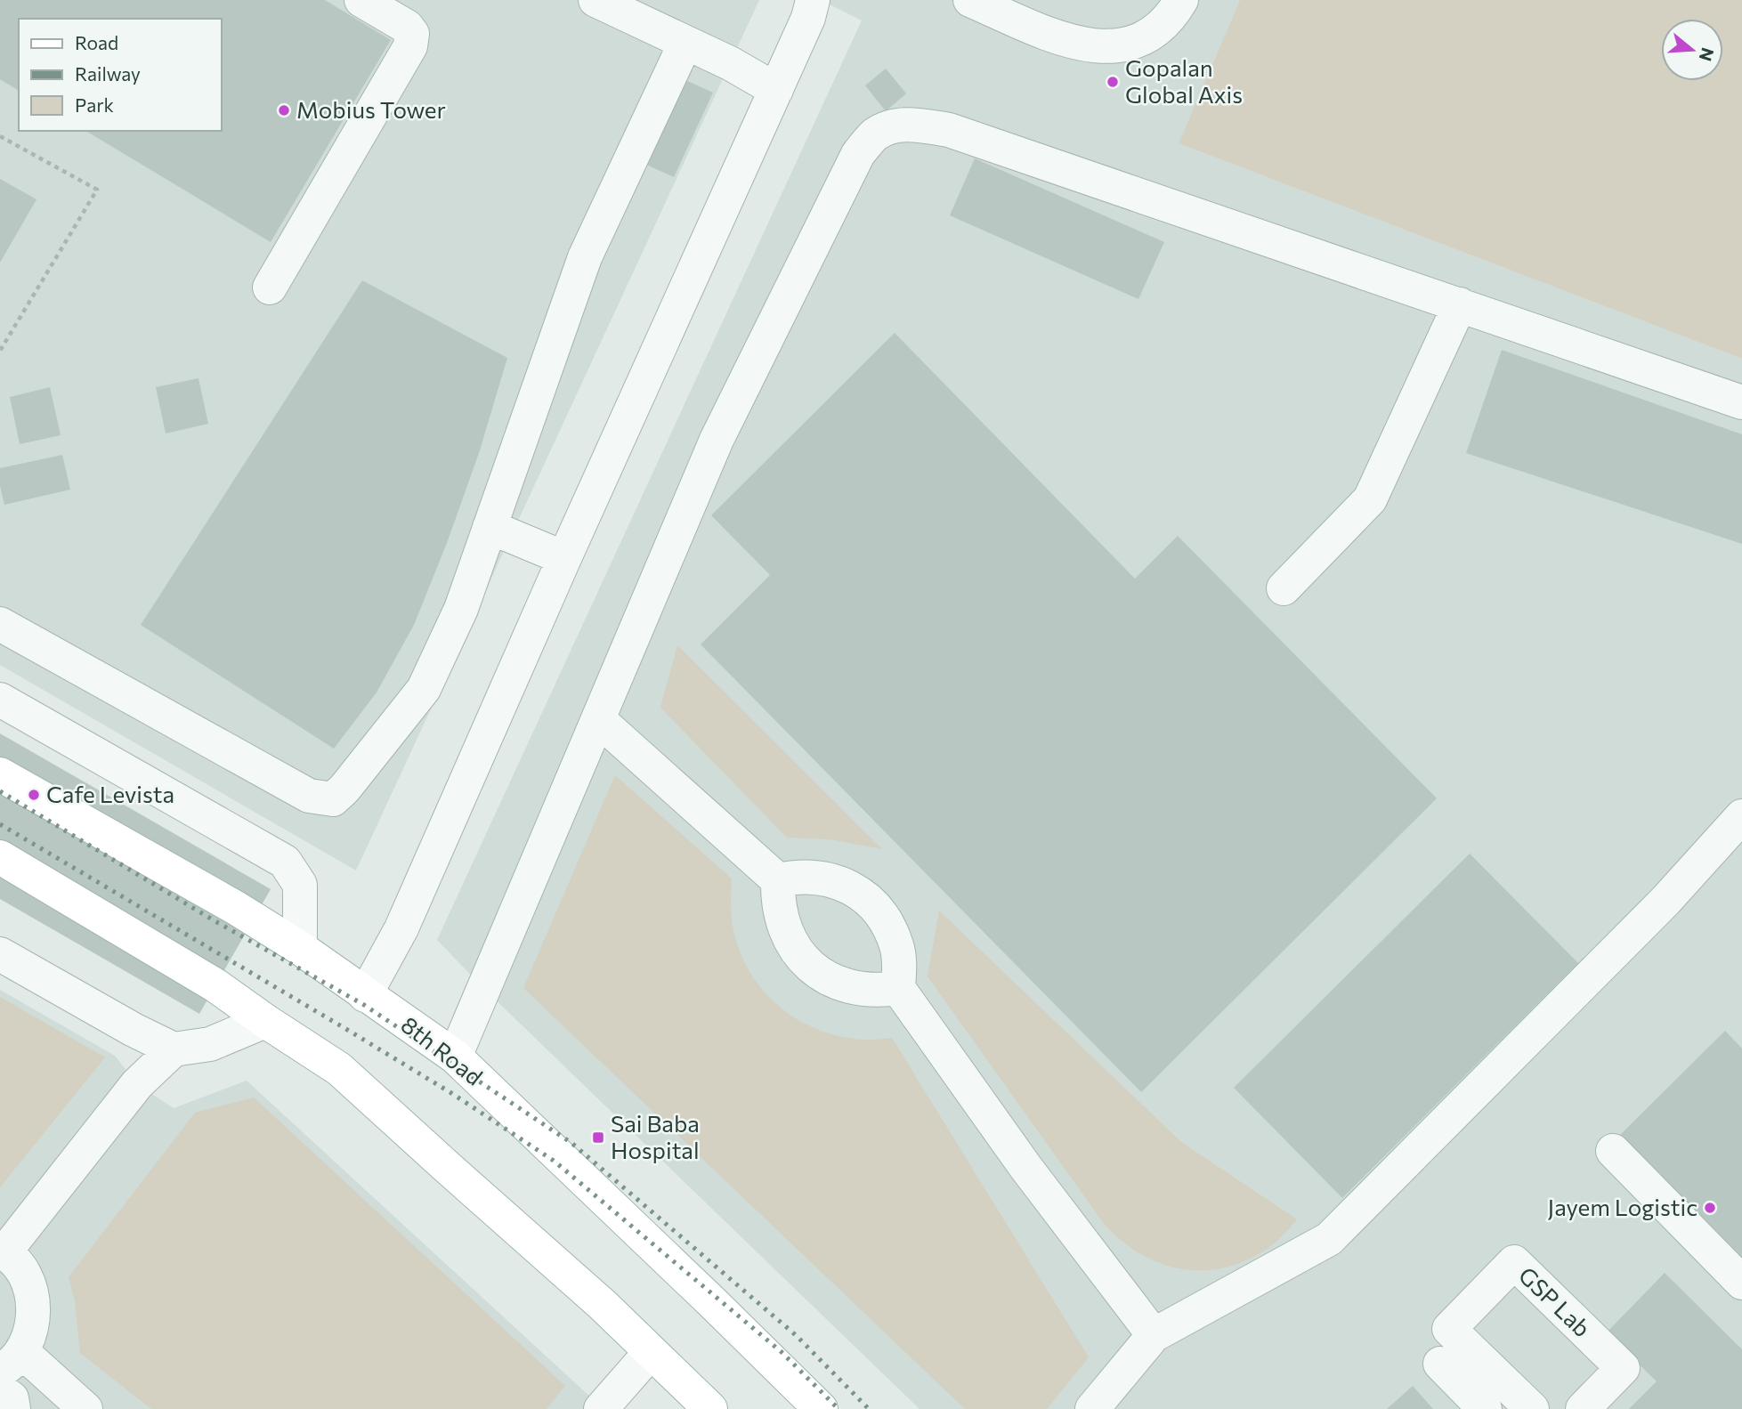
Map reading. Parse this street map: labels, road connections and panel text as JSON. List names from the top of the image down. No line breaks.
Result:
{"streets":{"main road":["8th Road"],"street":["GSP Lab"]},"places":{"other":["Gopalan Global Axis","Mobius Tower","Cafe Levista","Jayem Logistic"],"transit":["Sai Baba Hospital"]},"legend":["Road","Railway","Park"],"north":"right"}
